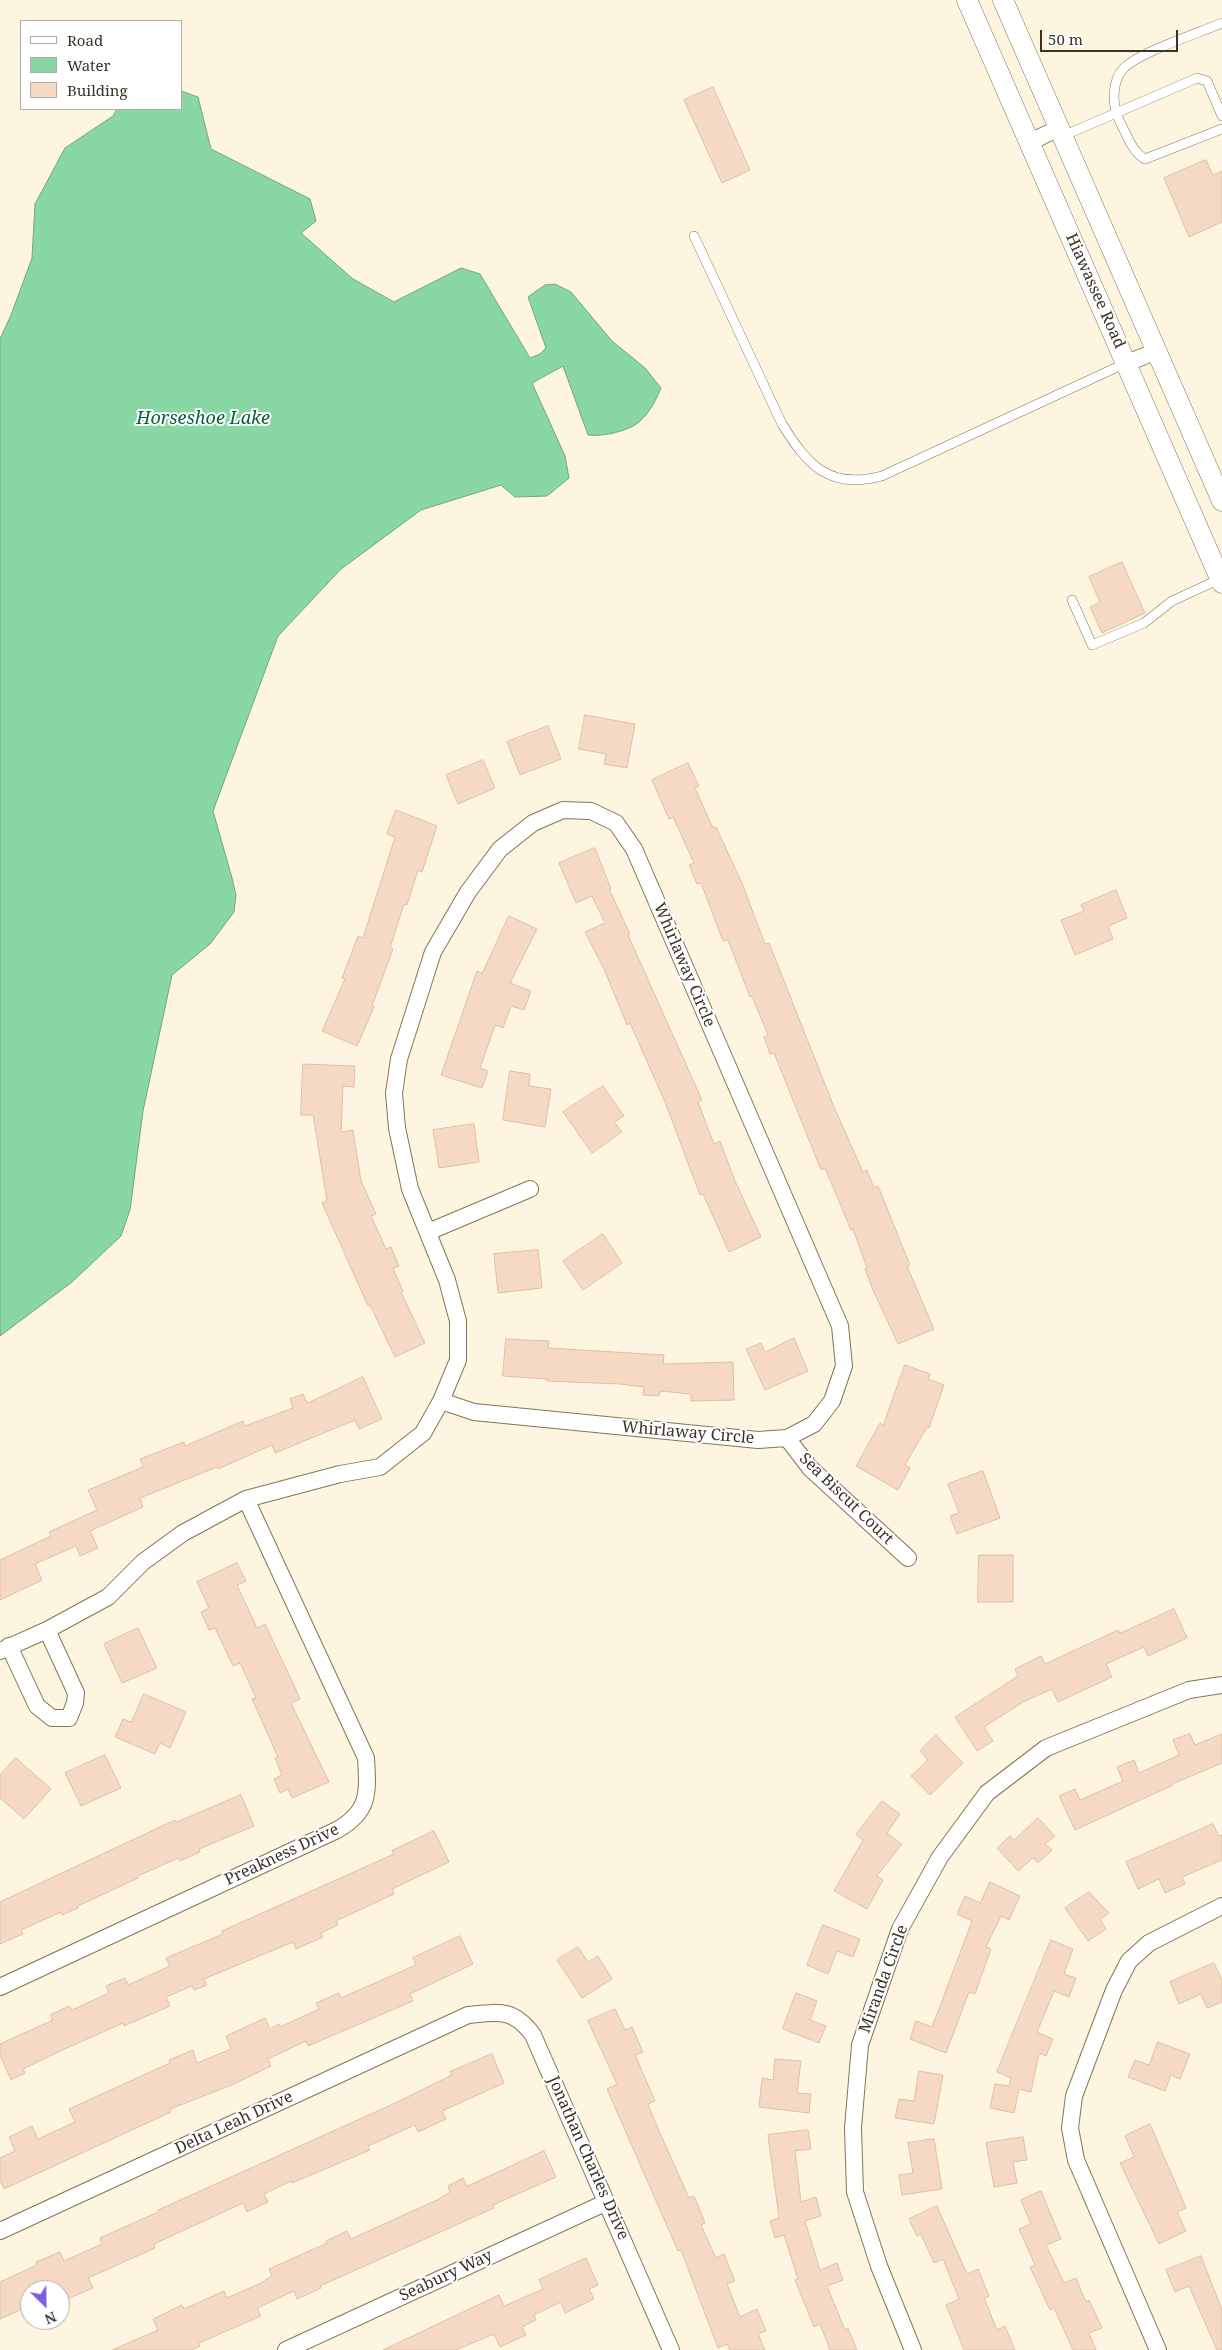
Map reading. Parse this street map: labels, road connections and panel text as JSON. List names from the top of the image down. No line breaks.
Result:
{"streets":{"street":["Hiawassee Road","Whirlaway Circle","Sea Biscut Court","Preakness Drive","Miranda Circle","Delta Leah Drive","Jonathan Charles Drive","Seabury Way"]},"crossings":[["Whirlaway Circle","Sea Biscut Court"],["Delta Leah Drive","Jonathan Charles Drive"],["Jonathan Charles Drive","Seabury Way"]],"water":["Horseshoe Lake"],"legend":["Road","Water","Building"],"scale_bar":"50 m","north":"bottom right"}
